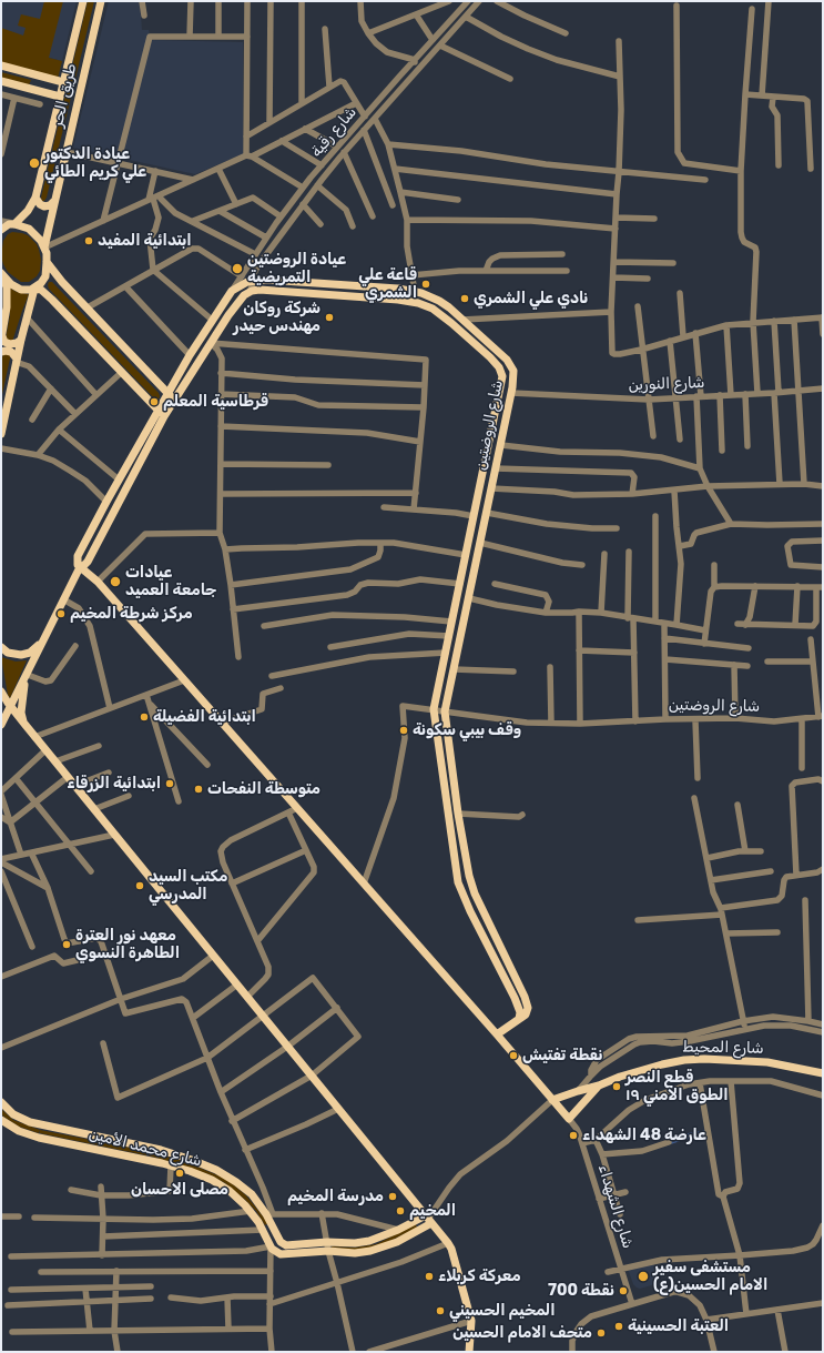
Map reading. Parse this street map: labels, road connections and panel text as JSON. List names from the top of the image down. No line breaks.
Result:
{"streets":{"main road":["طريق الحر","شارع الروضتين","شارع المحيط","شارع محمد الأمين"],"street":["شارع رقية","شارع النورين","شارع الشهداء"]},"crossings":[["شارع رقية","شارع الروضتين"],["شارع النورين","شارع الروضتين"],["شارع المحيط","شارع الشهداء"]],"places":["عيادة الدكتور علي كريم الطائي","ابتدائية المفيد","عيادة الروضتين التمريضية","قاعة علي الشمري","نادي علي الشمري","شركة روكان مهندس حيدر","قرطاسية المعلم","عيادات جامعة العميد","مركز شرطة المخيم","ابتدائية الفضيلة","وقف بيبي سكونة","ابتدائية الزرقاء","متوسطة النفحات","مكتب السيد المدرسي","معهد نور العترة الطاهرة النسوي","نقطة تفتيش","قطع النصر الطوق الامني ۱۹","عارضة 48 الشهداء","مصلى الاحسان","مدرسة المخيم","المخيم","معركة كربلاء","مستشفى سفير الامام الحسين(ع)","نقطة 700","المخيم الحسيني","العتبة الحسينية","متحف الامام الحسين"]}
